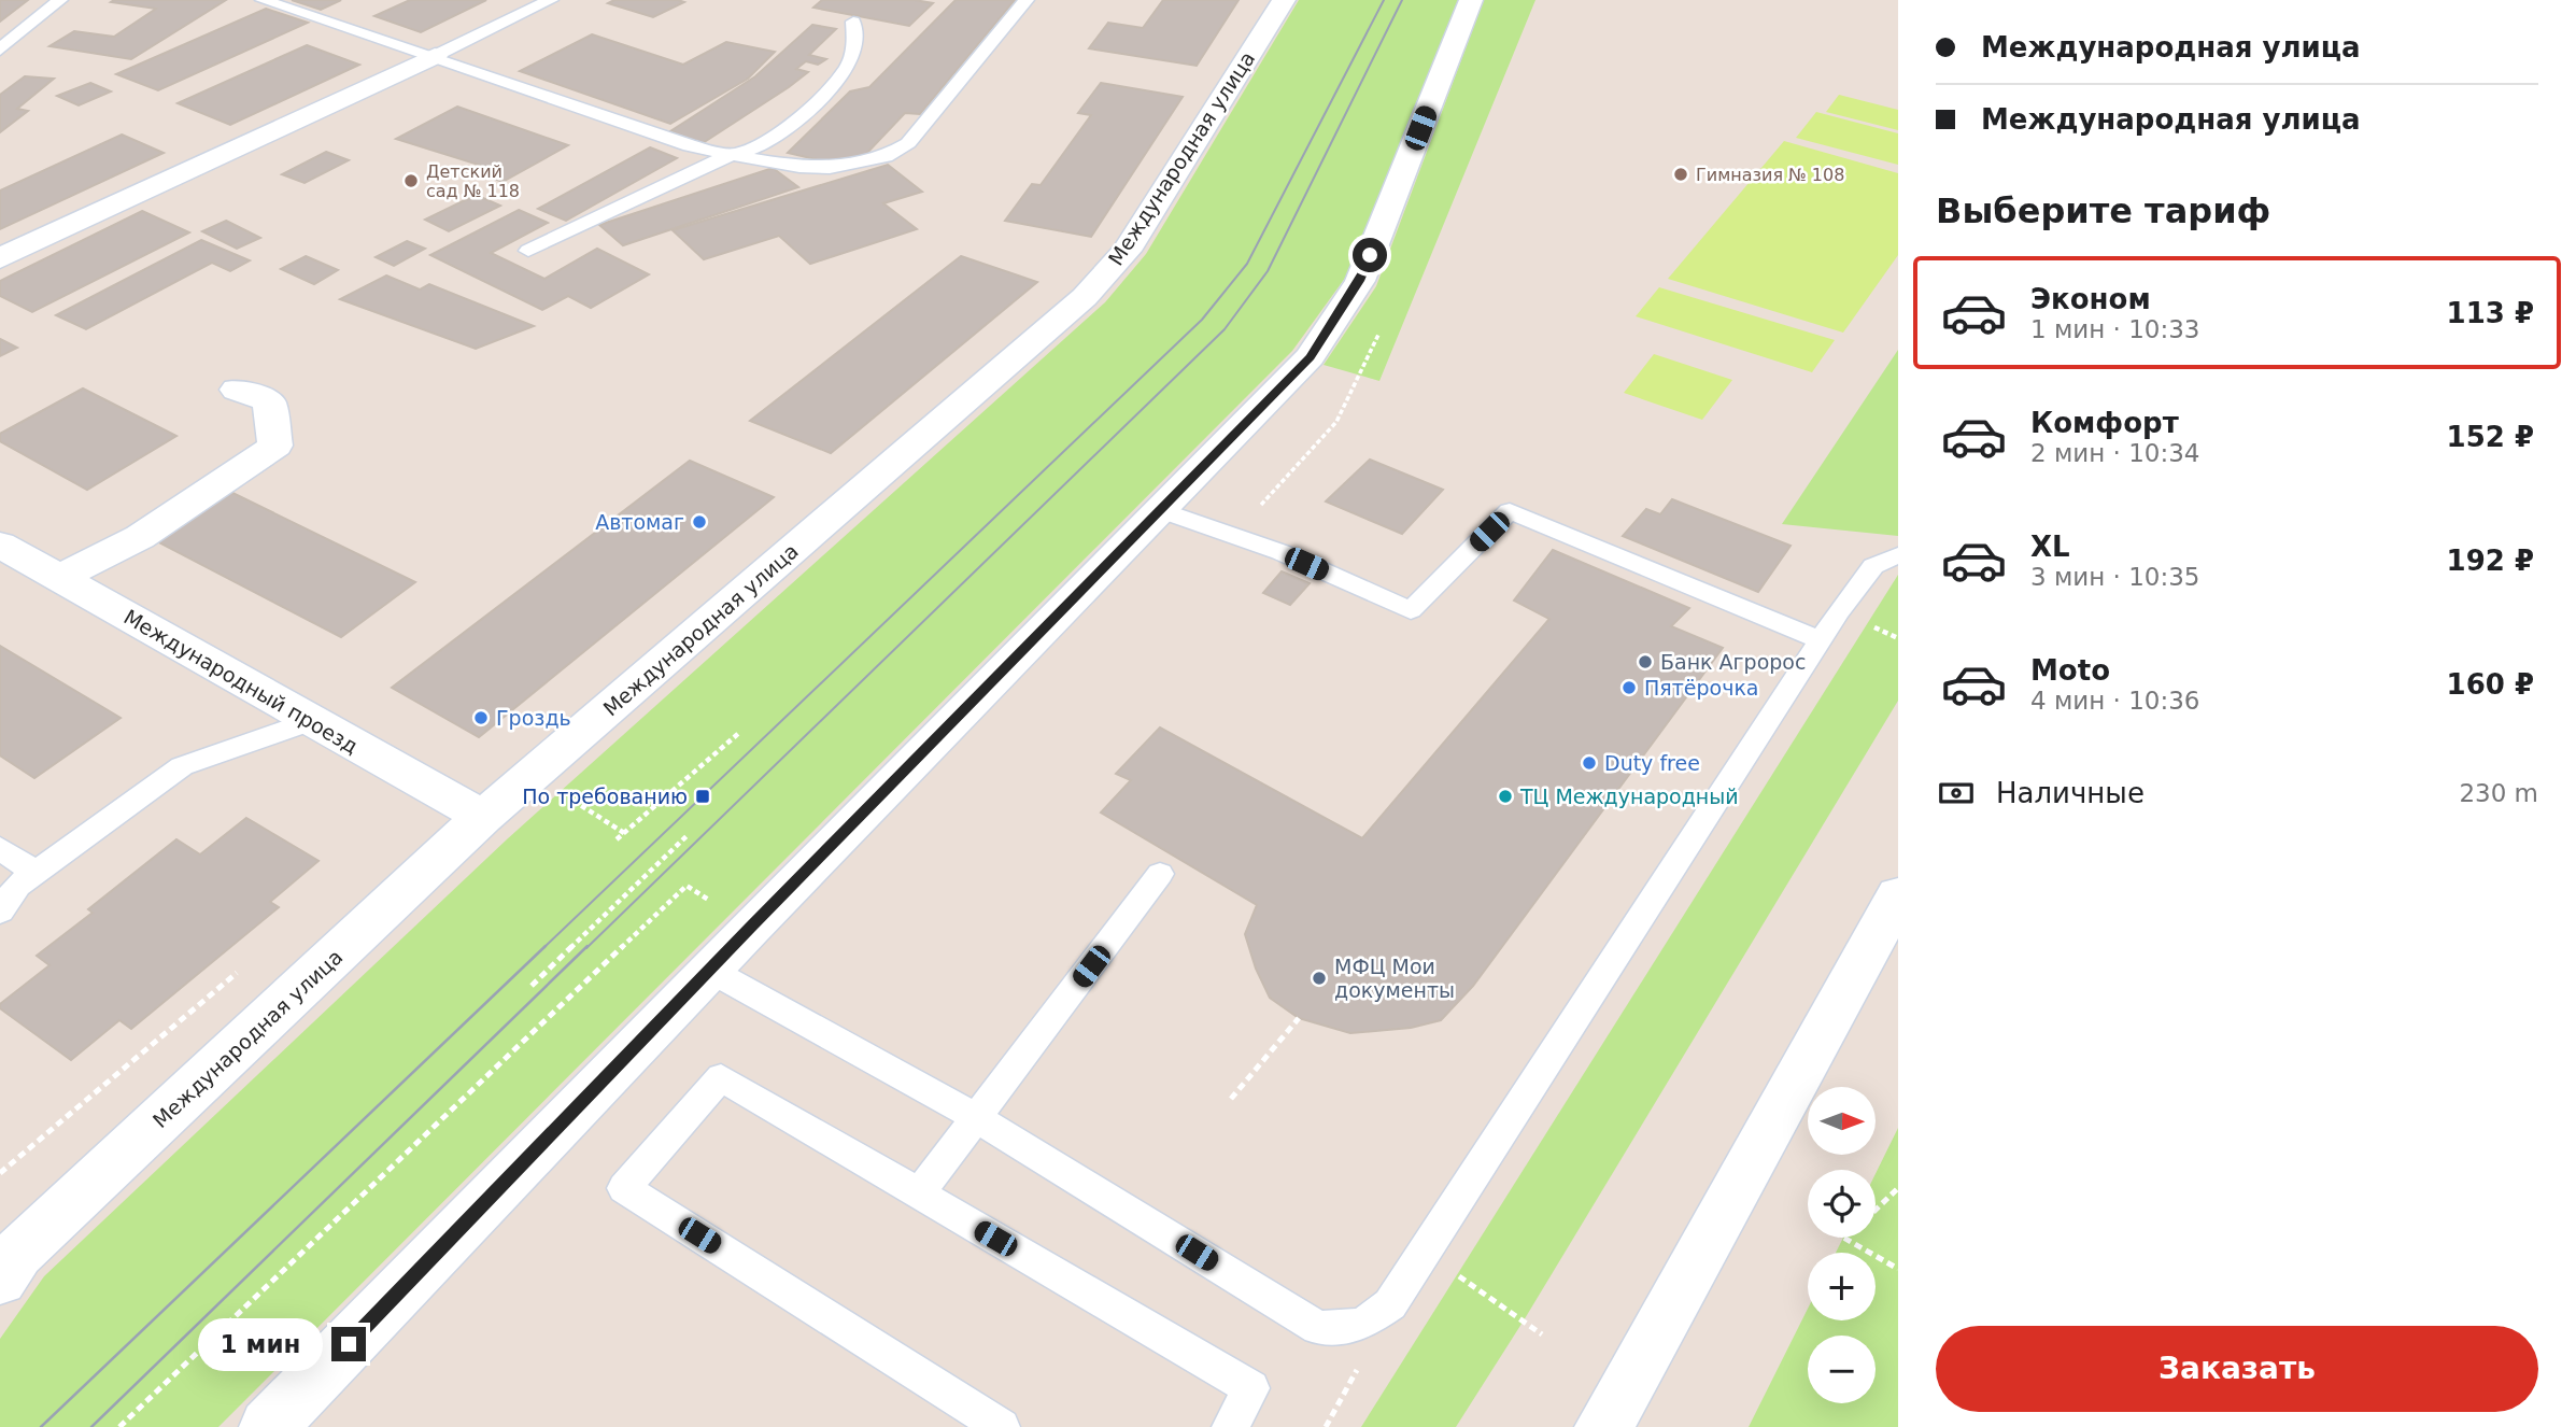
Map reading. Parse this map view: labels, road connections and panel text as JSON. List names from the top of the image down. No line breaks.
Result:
{"streets":{"street":["Международная улица","Международный проезд"]},"crossings":[["Международная улица","Международный проезд"]],"places":{"other":["Гимназия № 108","Детский сад № 118","Автомаг","Банк Агророс","Пятёрочка","Гроздь","Duty free","ТЦ Международный","МФЦ Мои документы"],"transit":["По требованию"]},"north":"right","page":{"banner":["Международная улица","Международная улица"],"heading":"Выберите тариф","list":[{"name":"Эконом","note":"1 мин · 10:33","value":"113 ₽"},{"name":"Комфорт","note":"2 мин · 10:34","value":"152 ₽"},{"name":"XL","note":"3 мин · 10:35","value":"192 ₽"},{"name":"Moto","note":"4 мин · 10:36","value":"160 ₽"}],"pay":["Наличные","230 m"],"map_buttons":["+","−"],"buttons":"Заказать","bubble":"1 мин"}}
